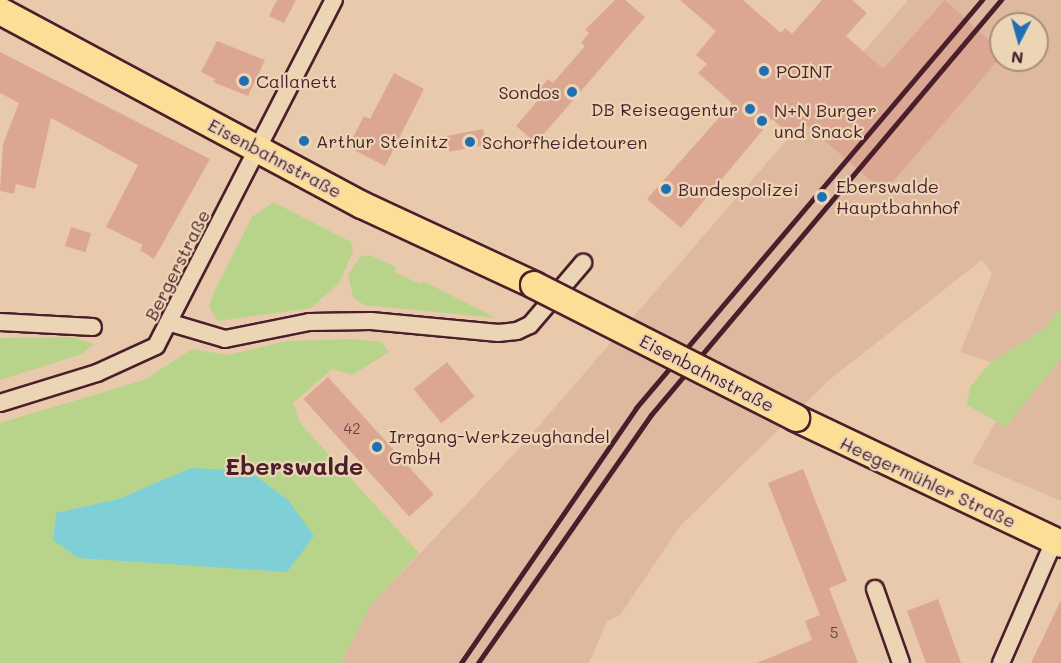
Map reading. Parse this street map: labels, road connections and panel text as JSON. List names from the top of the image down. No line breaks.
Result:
{"streets":{"main road":["Eisenbahnstraße","Heegermühler Straße"],"street":["Bergerstraße"]},"crossings":[["Eisenbahnstraße","Bergerstraße"],["Eisenbahnstraße","Heegermühler Straße"]],"districts":["Eberswalde"],"places":["POINT","Callanett","Sondos","DB Reiseagentur","N+N Burger und Snack","Arthur Steinitz","Schorfheidetouren","Bundespolizei","Eberswalde Hauptbahnhof","Irrgang-Werkzeughandel GmbH"],"house_numbers":["42","5"],"north":"bottom"}
